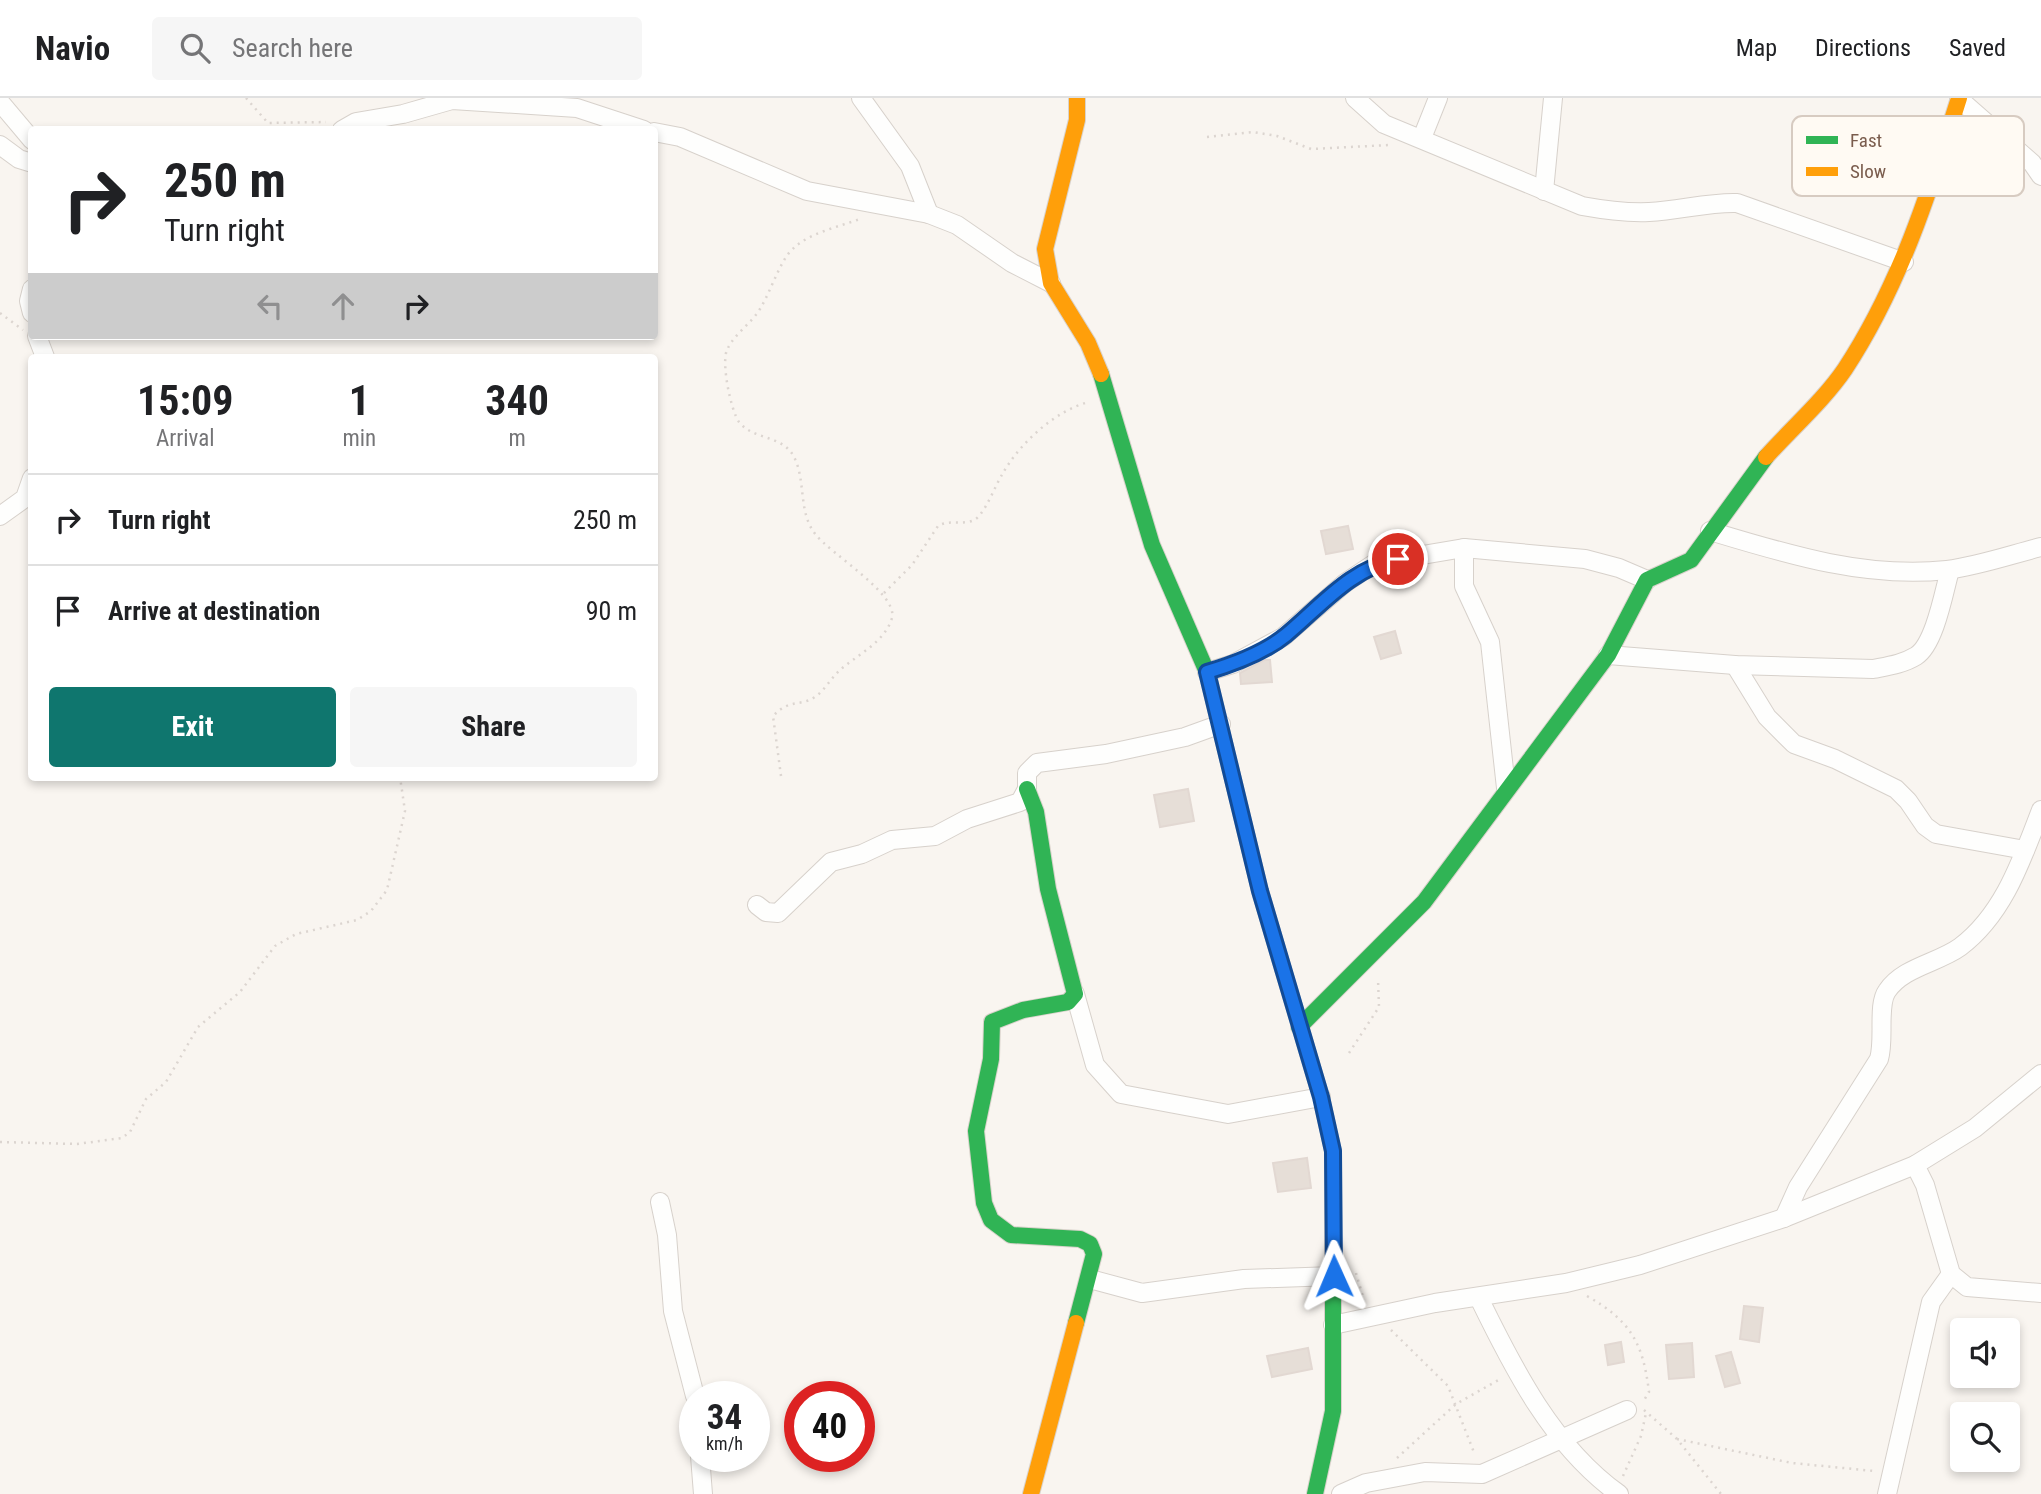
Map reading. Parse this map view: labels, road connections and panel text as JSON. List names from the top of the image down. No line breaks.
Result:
{"legend":["Fast","Slow"],"page":{"header":"Navio","search":"Search here","nav":["Map","Directions","Saved"],"turn":["250 m","Turn right"],"eta":["15:09","Arrival","1","min","340","m"],"list":[{"name":"Turn right","value":"250 m"},{"name":"Arrive at destination","value":"90 m"}],"buttons":["Exit","Share"],"speed":"34 km/h","limit":"40"}}
